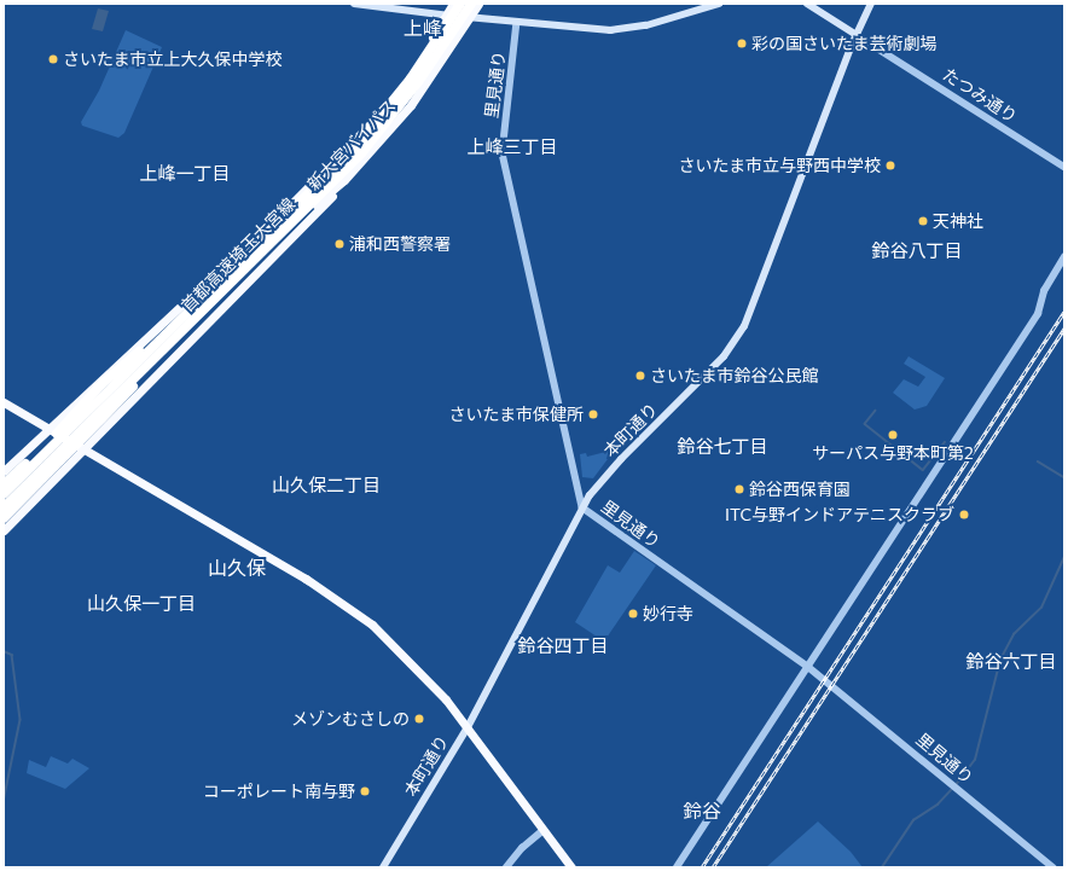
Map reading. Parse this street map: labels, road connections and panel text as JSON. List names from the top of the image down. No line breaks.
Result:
{"streets":{"highway":["新大宮バイパス","首都高速埼玉大宮線"],"main road":["たつみ通り","本町通り"],"street":["里見通り"]},"crossings":[["里見通り","本町通り"],["たつみ通り","本町通り"]],"districts":["上峰","上峰三丁目","上峰一丁目","鈴谷八丁目","鈴谷七丁目","山久保二丁目","山久保","山久保一丁目","鈴谷四丁目","鈴谷六丁目","鈴谷"],"places":["彩の国さいたま芸術劇場","さいたま市立上大久保中学校","さいたま市立与野西中学校","天神社","浦和西警察署","さいたま市鈴谷公民館","さいたま市保健所","サーパス与野本町第2","鈴谷西保育園","ITC与野インドアテニスクラブ","妙行寺","メゾンむさしの","コーポレート南与野"]}
